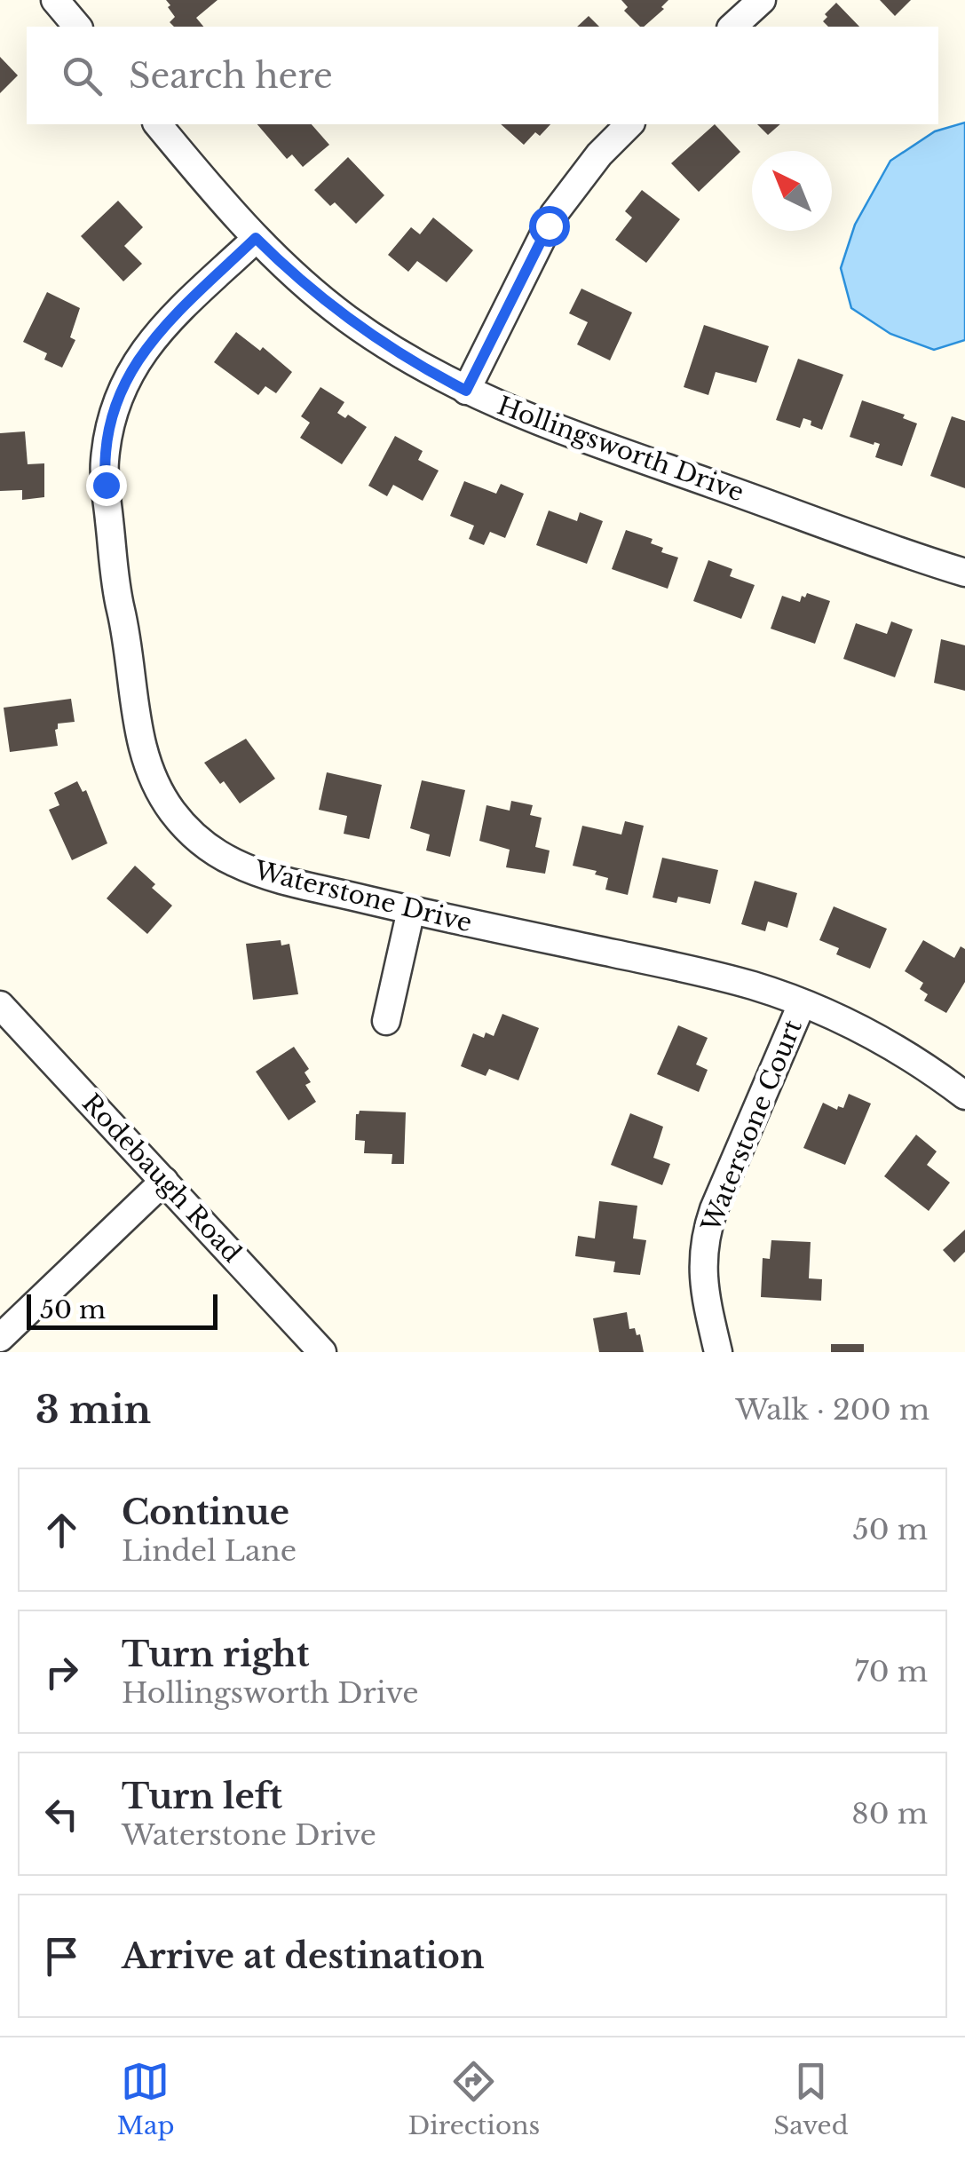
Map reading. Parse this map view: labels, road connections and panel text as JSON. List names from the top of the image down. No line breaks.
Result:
{"streets":{"street":["Hollingsworth Drive","Waterstone Drive","Waterstone Court","Rodebaugh Road"]},"crossings":[["Hollingsworth Drive","Waterstone Drive"],["Waterstone Drive","Waterstone Court"]],"scale_bar":"50 m","north":"top left","page":{"search":"Search here","scale":"50 m","heading":["3 min","Walk · 200 m"],"list":[["Continue","Lindel Lane","50 m"],["Turn right","Hollingsworth Drive","70 m"],["Turn left","Waterstone Drive","80 m"],"Arrive at destination"],"nav":["Map","Directions","Saved"]}}
